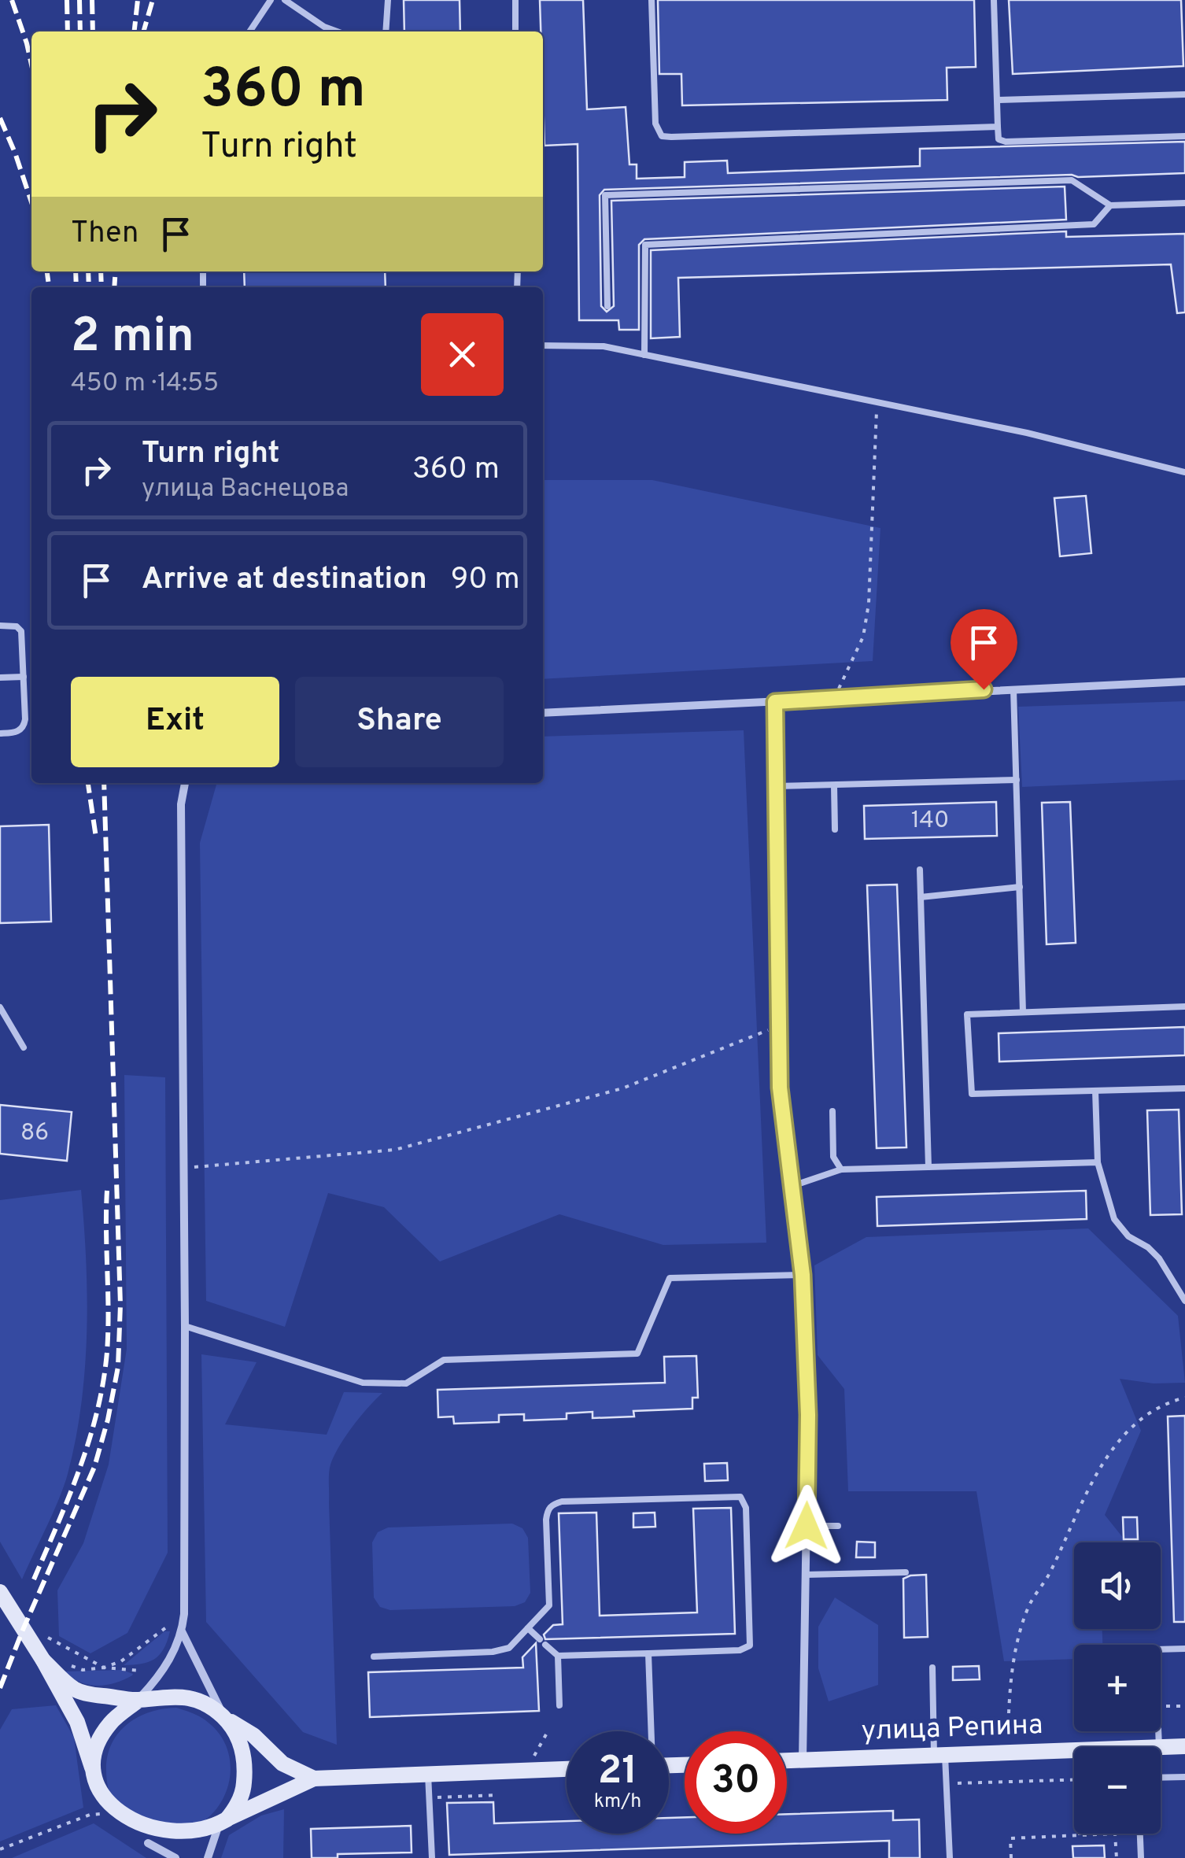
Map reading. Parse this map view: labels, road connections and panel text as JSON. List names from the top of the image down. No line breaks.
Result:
{"streets":{"street":["улица Репина"]},"house_numbers":["140","86"],"page":{"turn":["360 m","Turn right"],"then":"Then","heading":["2 min","450 m · 14:55"],"list":[{"name":"Turn right","note":"улица Васнецова","value":"360 m"},{"name":"Arrive at destination","value":"90 m"}],"buttons":["Exit","Share"],"map_buttons":["+","−"],"speed":"21 km/h","limit":"30"}}
